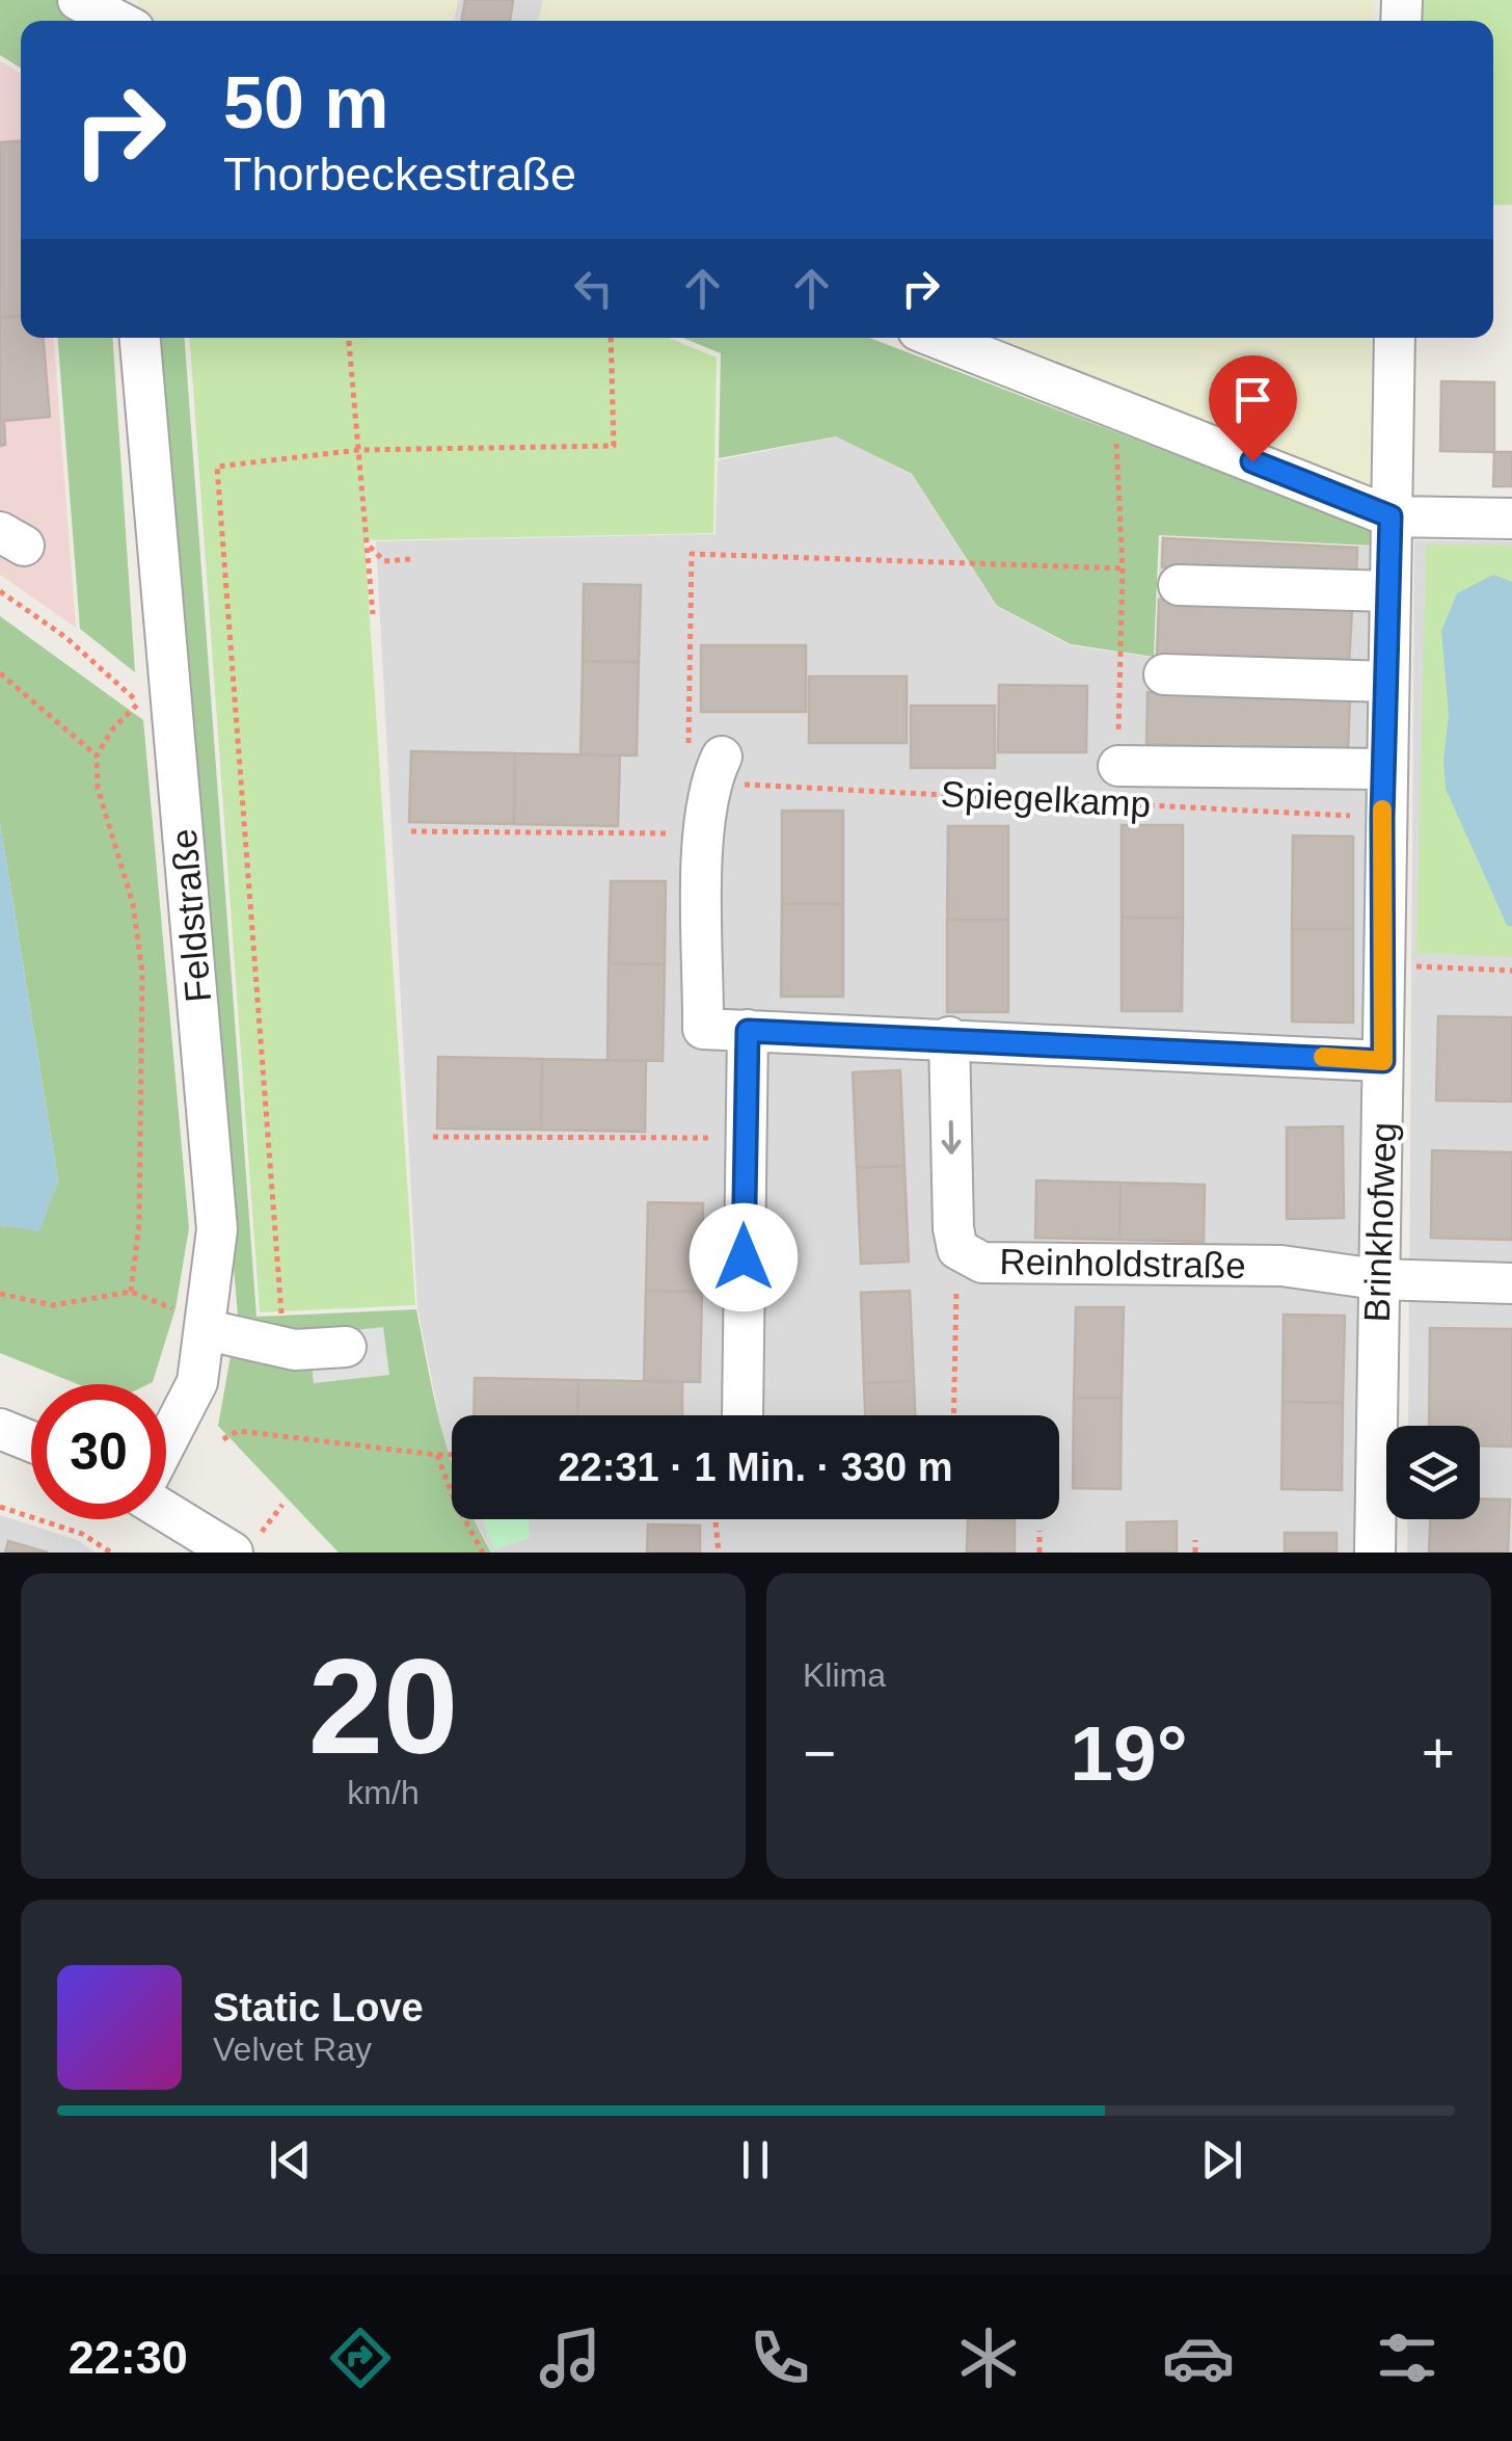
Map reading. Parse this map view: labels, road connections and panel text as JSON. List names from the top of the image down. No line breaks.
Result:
{"streets":{"street":["Feldstraße","Brinkhofweg","Reinholdstraße"],"path":["Spiegelkamp"]},"crossings":[["Spiegelkamp","Brinkhofweg"],["Brinkhofweg","Reinholdstraße"]],"page":{"turn":["50 m","Thorbeckestraße"],"limit":"30","trip":"22:31 · 1 Min. · 330 m","tile":[["20","km/h"],"Klima"],"heat":["−","19°","+"],"song":["Static Love","Velvet Ray"],"tabs":"22:30"}}
